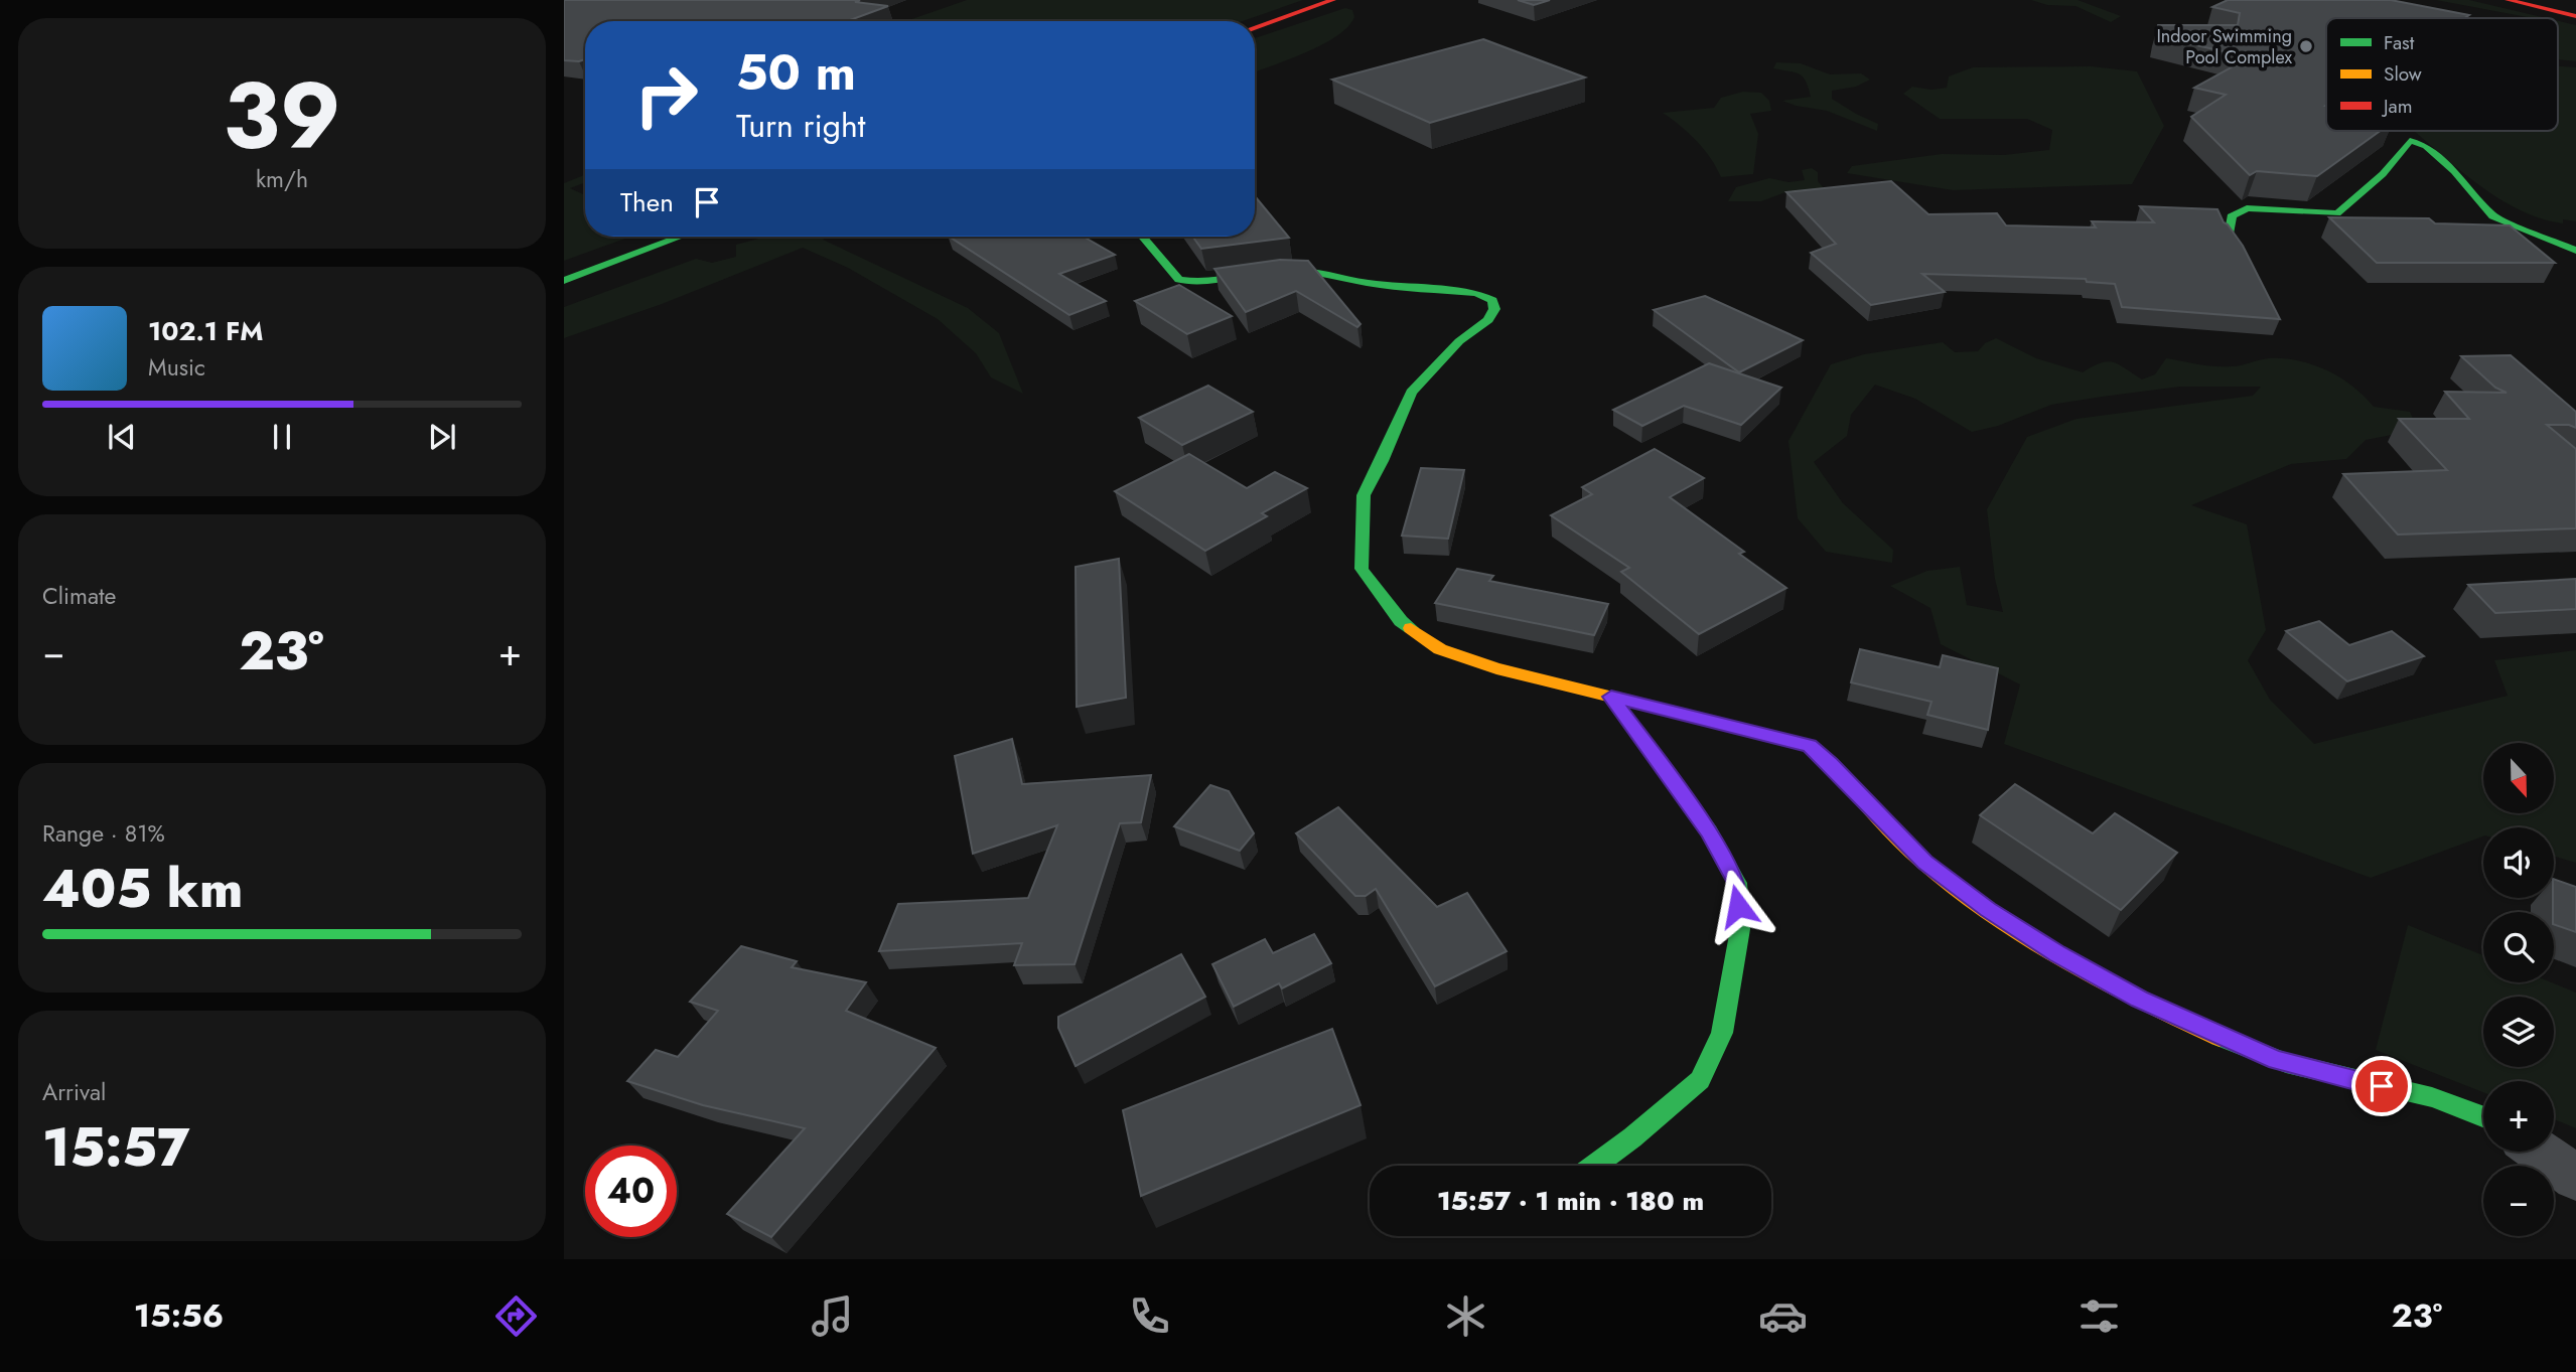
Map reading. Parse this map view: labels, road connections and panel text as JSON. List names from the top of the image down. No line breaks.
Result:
{"places":["Indoor Swimming Pool Complex"],"legend":["Fast","Slow","Jam"],"north":"bottom","page":{"tile":[["39","km/h"],"Climate",["Range · 81%","405 km"],["Arrival","15:57"]],"turn":["50 m","Turn right"],"then":"Then","song":["102.1 FM","Music"],"heat":["−","23°","+"],"map_buttons":["+","−"],"limit":"40","trip":"15:57 · 1 min · 180 m","tabs":["15:56","23°"]}}
